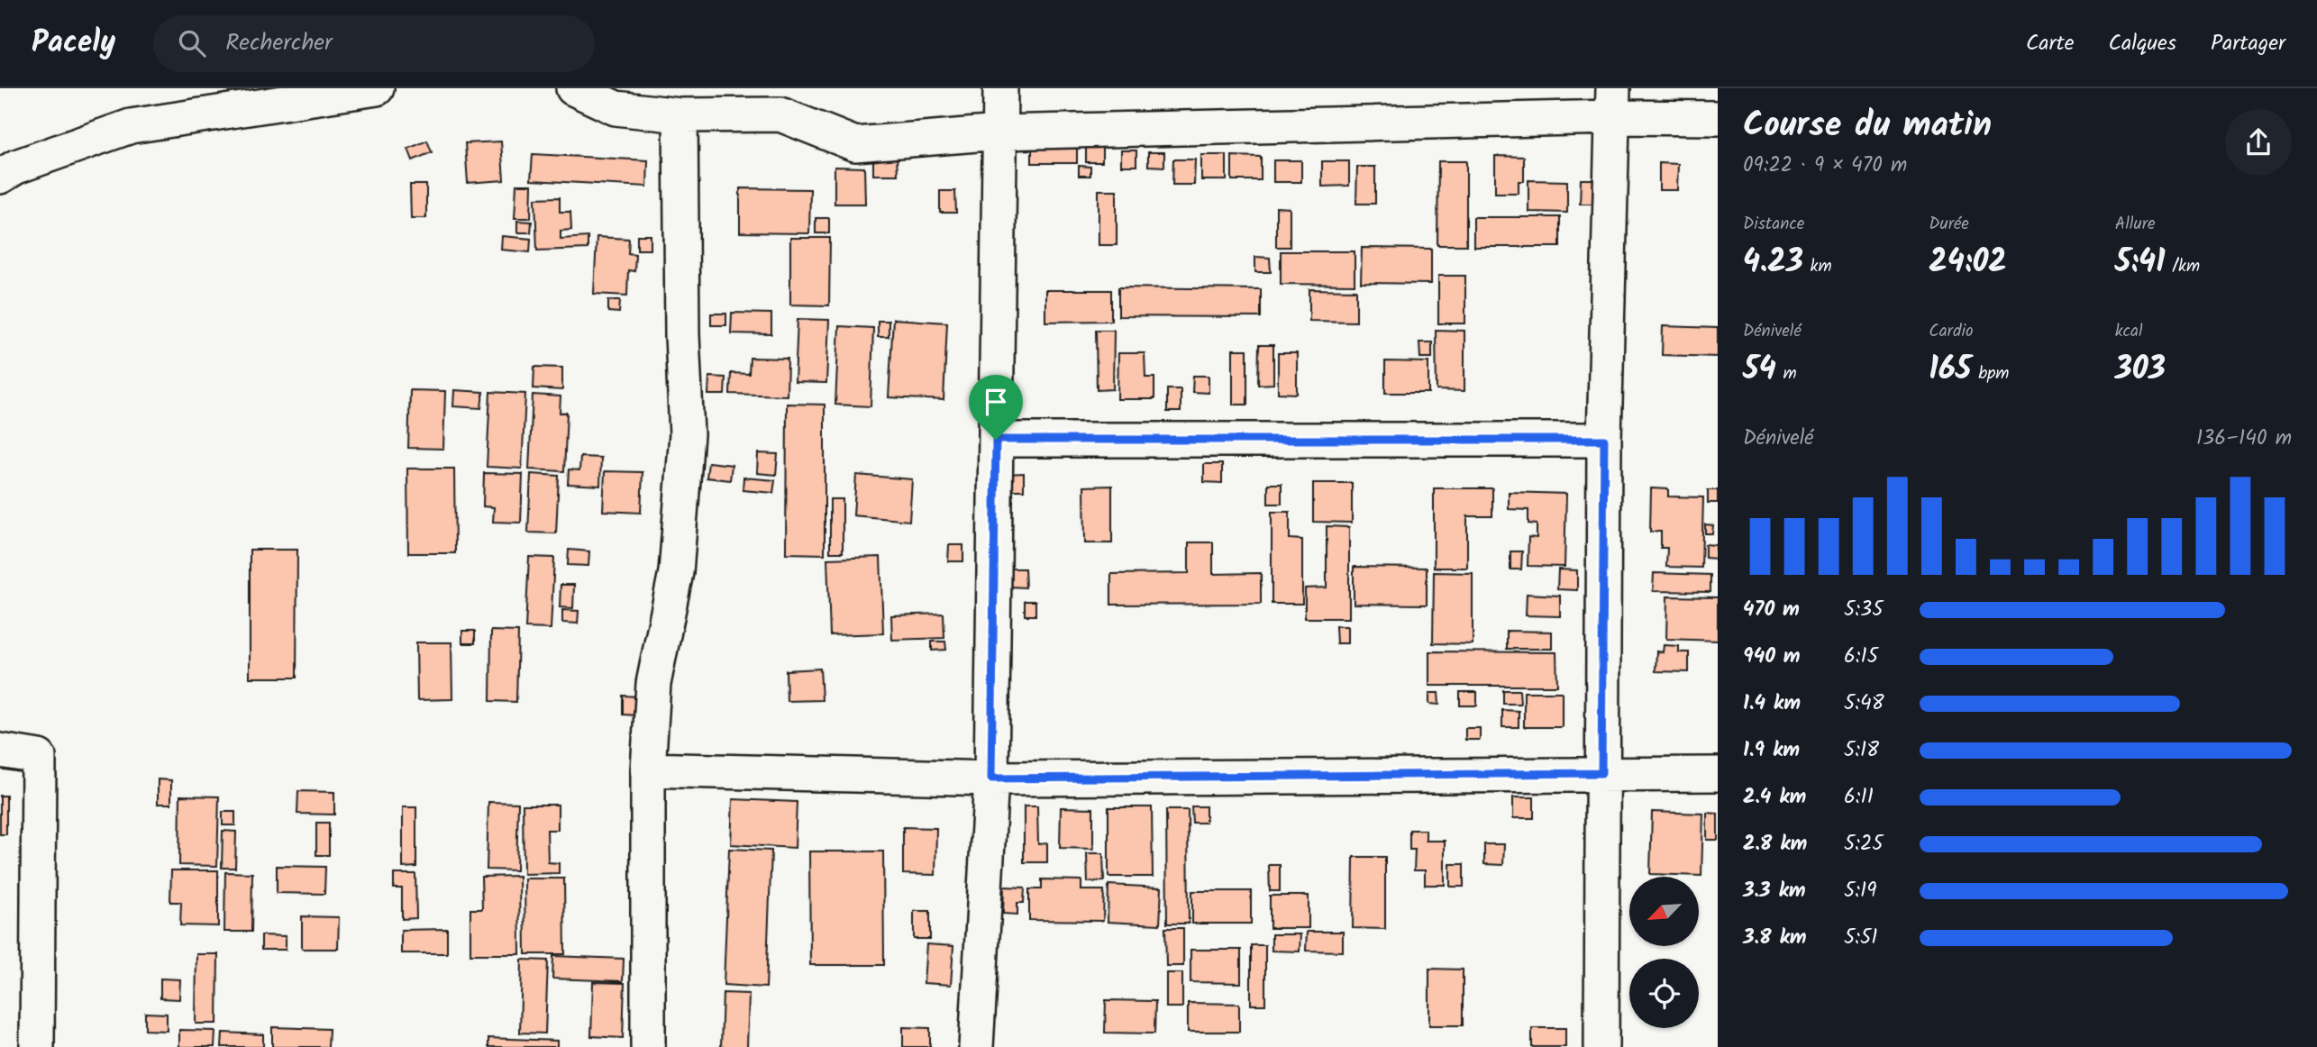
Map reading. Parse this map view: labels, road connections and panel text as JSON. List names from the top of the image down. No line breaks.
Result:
{"north":"bottom left","page":{"header":"Pacely","search":"Rechercher","nav":["Carte","Calques","Partager"],"heading":["Course du matin","09:22 · 9 × 470 m"],"stats":[["Distance","4.23 km"],["Durée","24:02"],["Allure","5:41 /km"],["Dénivelé","54 m"],["Cardio","165 bpm"],["kcal","303"]],"chart":["Dénivelé","136–140 m"],"list":[{"name":"470 m","note":"5:35"},{"name":"940 m","note":"6:15"},{"name":"1.4 km","note":"5:48"},{"name":"1.9 km","note":"5:18"},{"name":"2.4 km","note":"6:11"},{"name":"2.8 km","note":"5:25"},{"name":"3.3 km","note":"5:19"},{"name":"3.8 km","note":"5:51"}]}}
